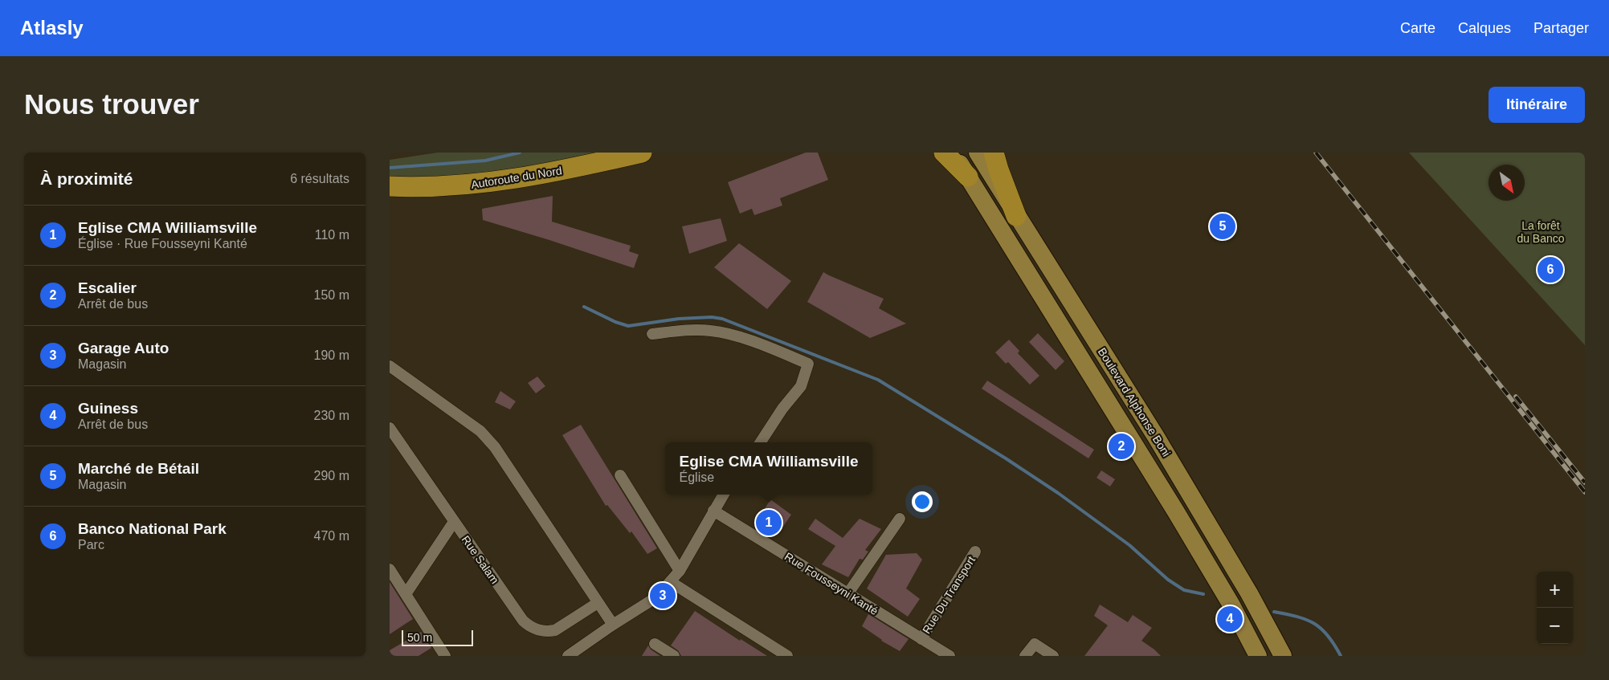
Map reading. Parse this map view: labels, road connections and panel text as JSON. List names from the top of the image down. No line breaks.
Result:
{"streets":{"highway":["Autoroute du Nord"],"main road":["Boulevard Alphonse Boni"],"street":["Rue Salam","Rue Fousseyni Kanté","Rue Du Transport"]},"crossings":[["Rue Fousseyni Kanté","Rue Du Transport"]],"parks":["La forêt du Banco"],"scale_bar":"50 m","north":"bottom right","page":{"header":"Atlasly","nav":["Carte","Calques","Partager"],"buttons":"Itinéraire","title":"Nous trouver","heading":["À proximité","6 résultats"],"list":[{"mark":"1","name":"Eglise CMA Williamsville","note":"Église · Rue Fousseyni Kanté","value":"110 m"},{"mark":"2","name":"Escalier","note":"Arrêt de bus","value":"150 m"},{"mark":"3","name":"Garage Auto","note":"Magasin","value":"190 m"},{"mark":"4","name":"Guiness","note":"Arrêt de bus","value":"230 m"},{"mark":"5","name":"Marché de Bétail","note":"Magasin","value":"290 m"},{"mark":"6","name":"Banco National Park","note":"Parc","value":"470 m"}],"pins":["5","6","2","1","3","4"],"popup":["Eglise CMA Williamsville","Église"],"map_buttons":["+","−"],"scale":"50 m"}}
